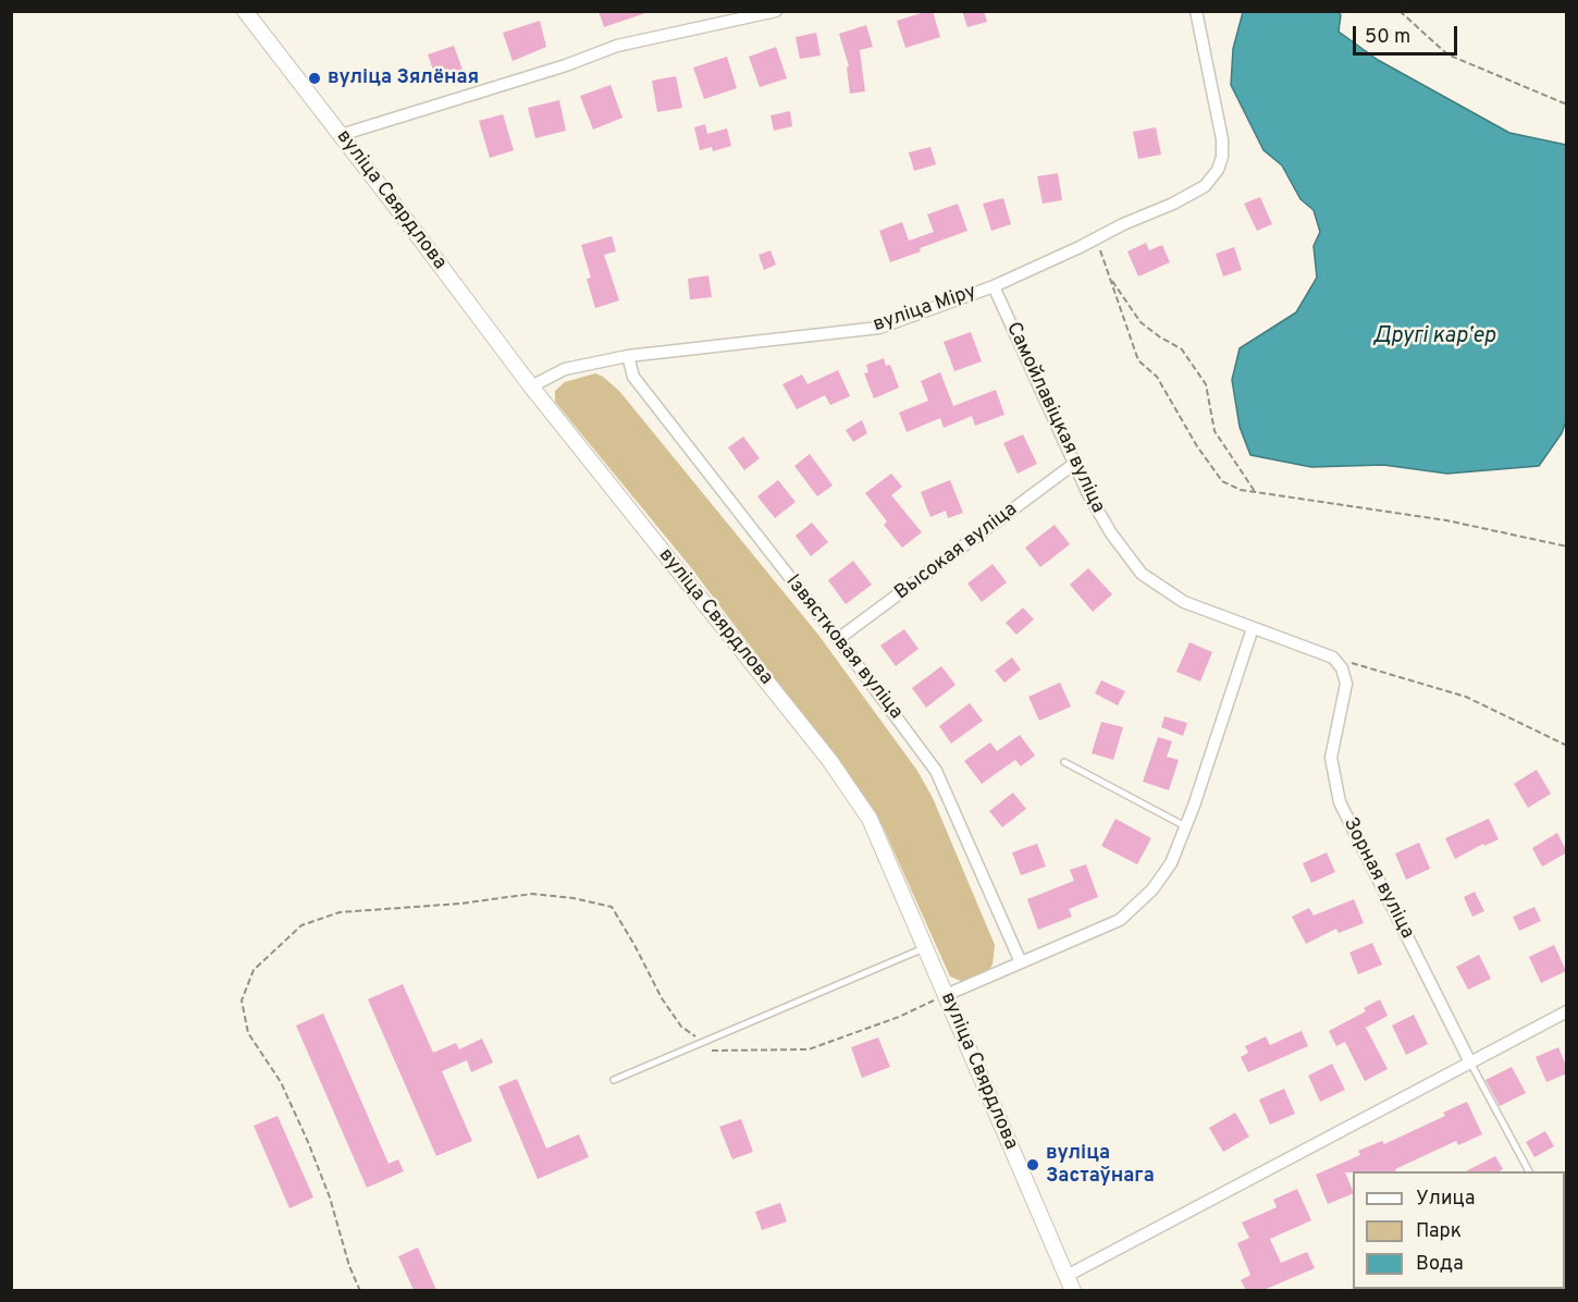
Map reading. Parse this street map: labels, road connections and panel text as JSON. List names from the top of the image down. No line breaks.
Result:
{"streets":{"street":["вуліца Свярдлова","вуліца Міру","Самойлавіцкая вуліца","Высокая вуліца","Ізвястковая вуліца","Зорная вуліца"]},"crossings":[["вуліца Свярдлова","вуліца Міру"],["вуліца Міру","Самойлавіцкая вуліца"],["вуліца Міру","Ізвястковая вуліца"],["Самойлавіцкая вуліца","Высокая вуліца"],["Самойлавіцкая вуліца","Зорная вуліца"],["Высокая вуліца","Ізвястковая вуліца"]],"water":["Другі карʼер"],"places":["вуліца Зялёная","вуліца Застаўнага"],"legend":["Улица","Парк","Вода"],"scale_bar":"50 m"}
